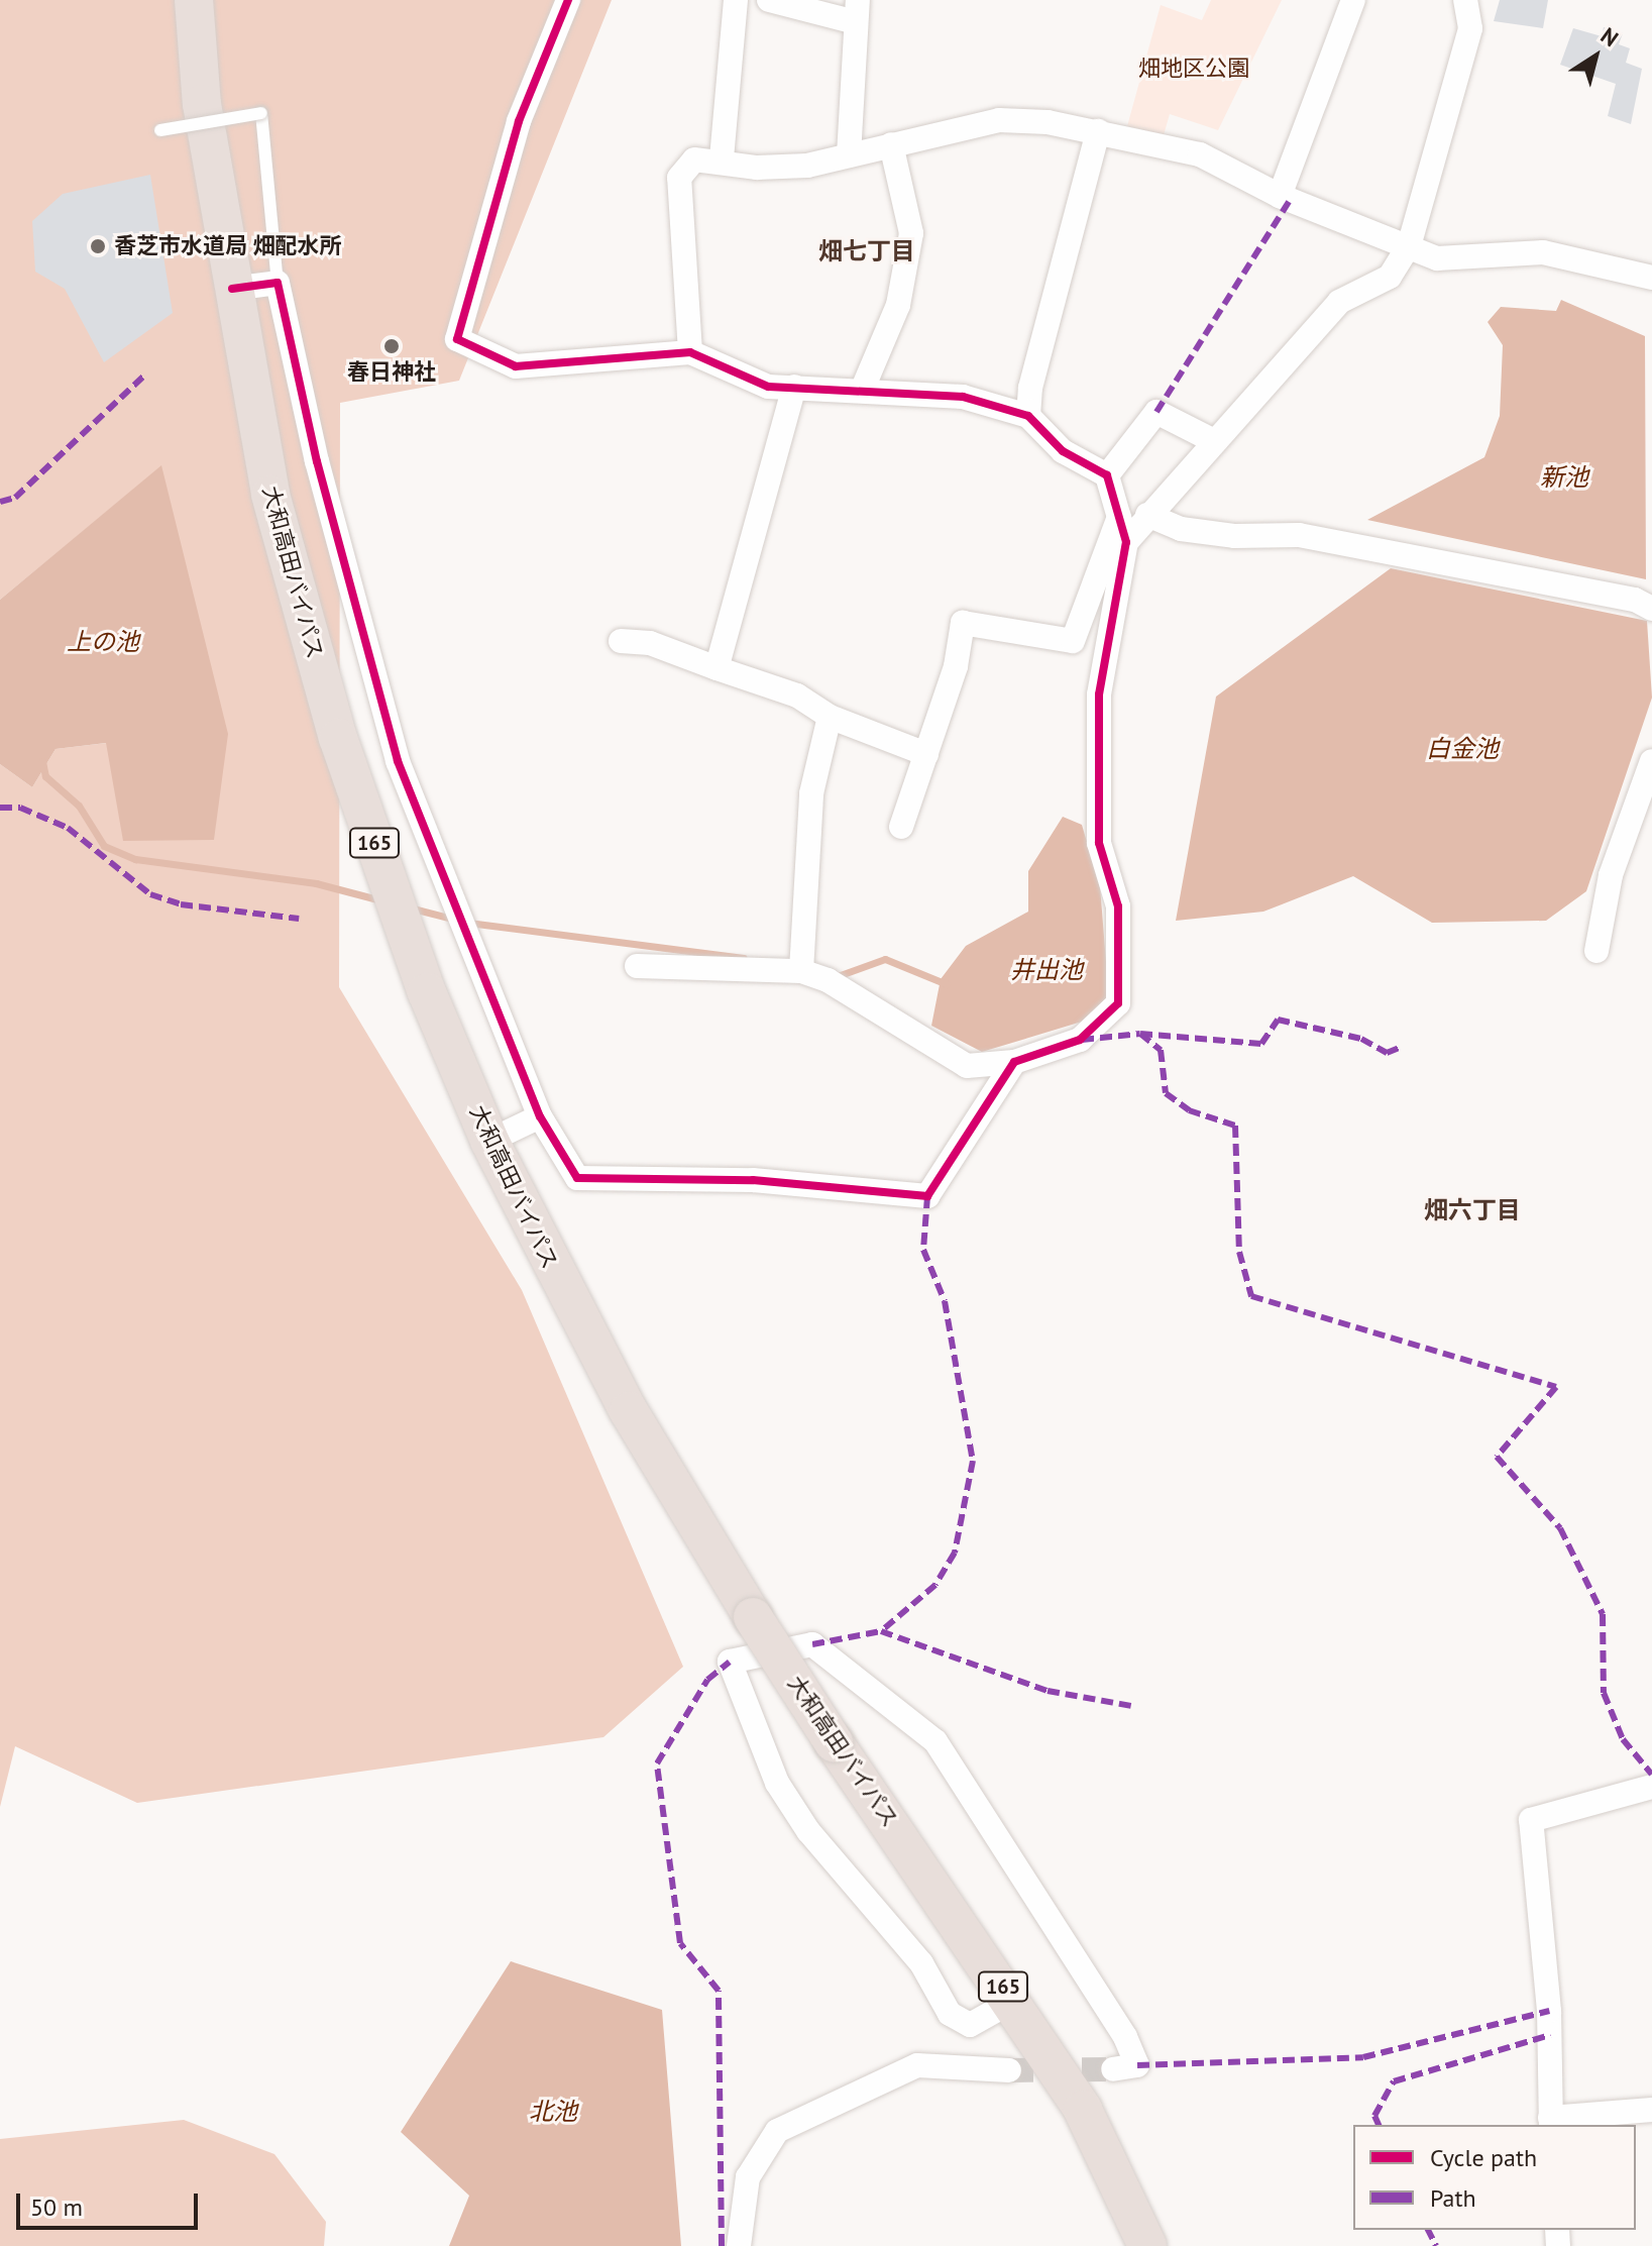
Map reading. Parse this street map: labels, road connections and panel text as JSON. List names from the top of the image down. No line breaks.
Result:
{"streets":{"highway":["大和高田バイパス","165"]},"districts":["畑七丁目","畑六丁目"],"water":["新池","上の池","白金池","井出池","北池"],"parks":["畑地区公園"],"places":["香芝市水道局 畑配水所","春日神社"],"legend":["Cycle path","Path"],"scale_bar":"50 m","north":"top right"}
